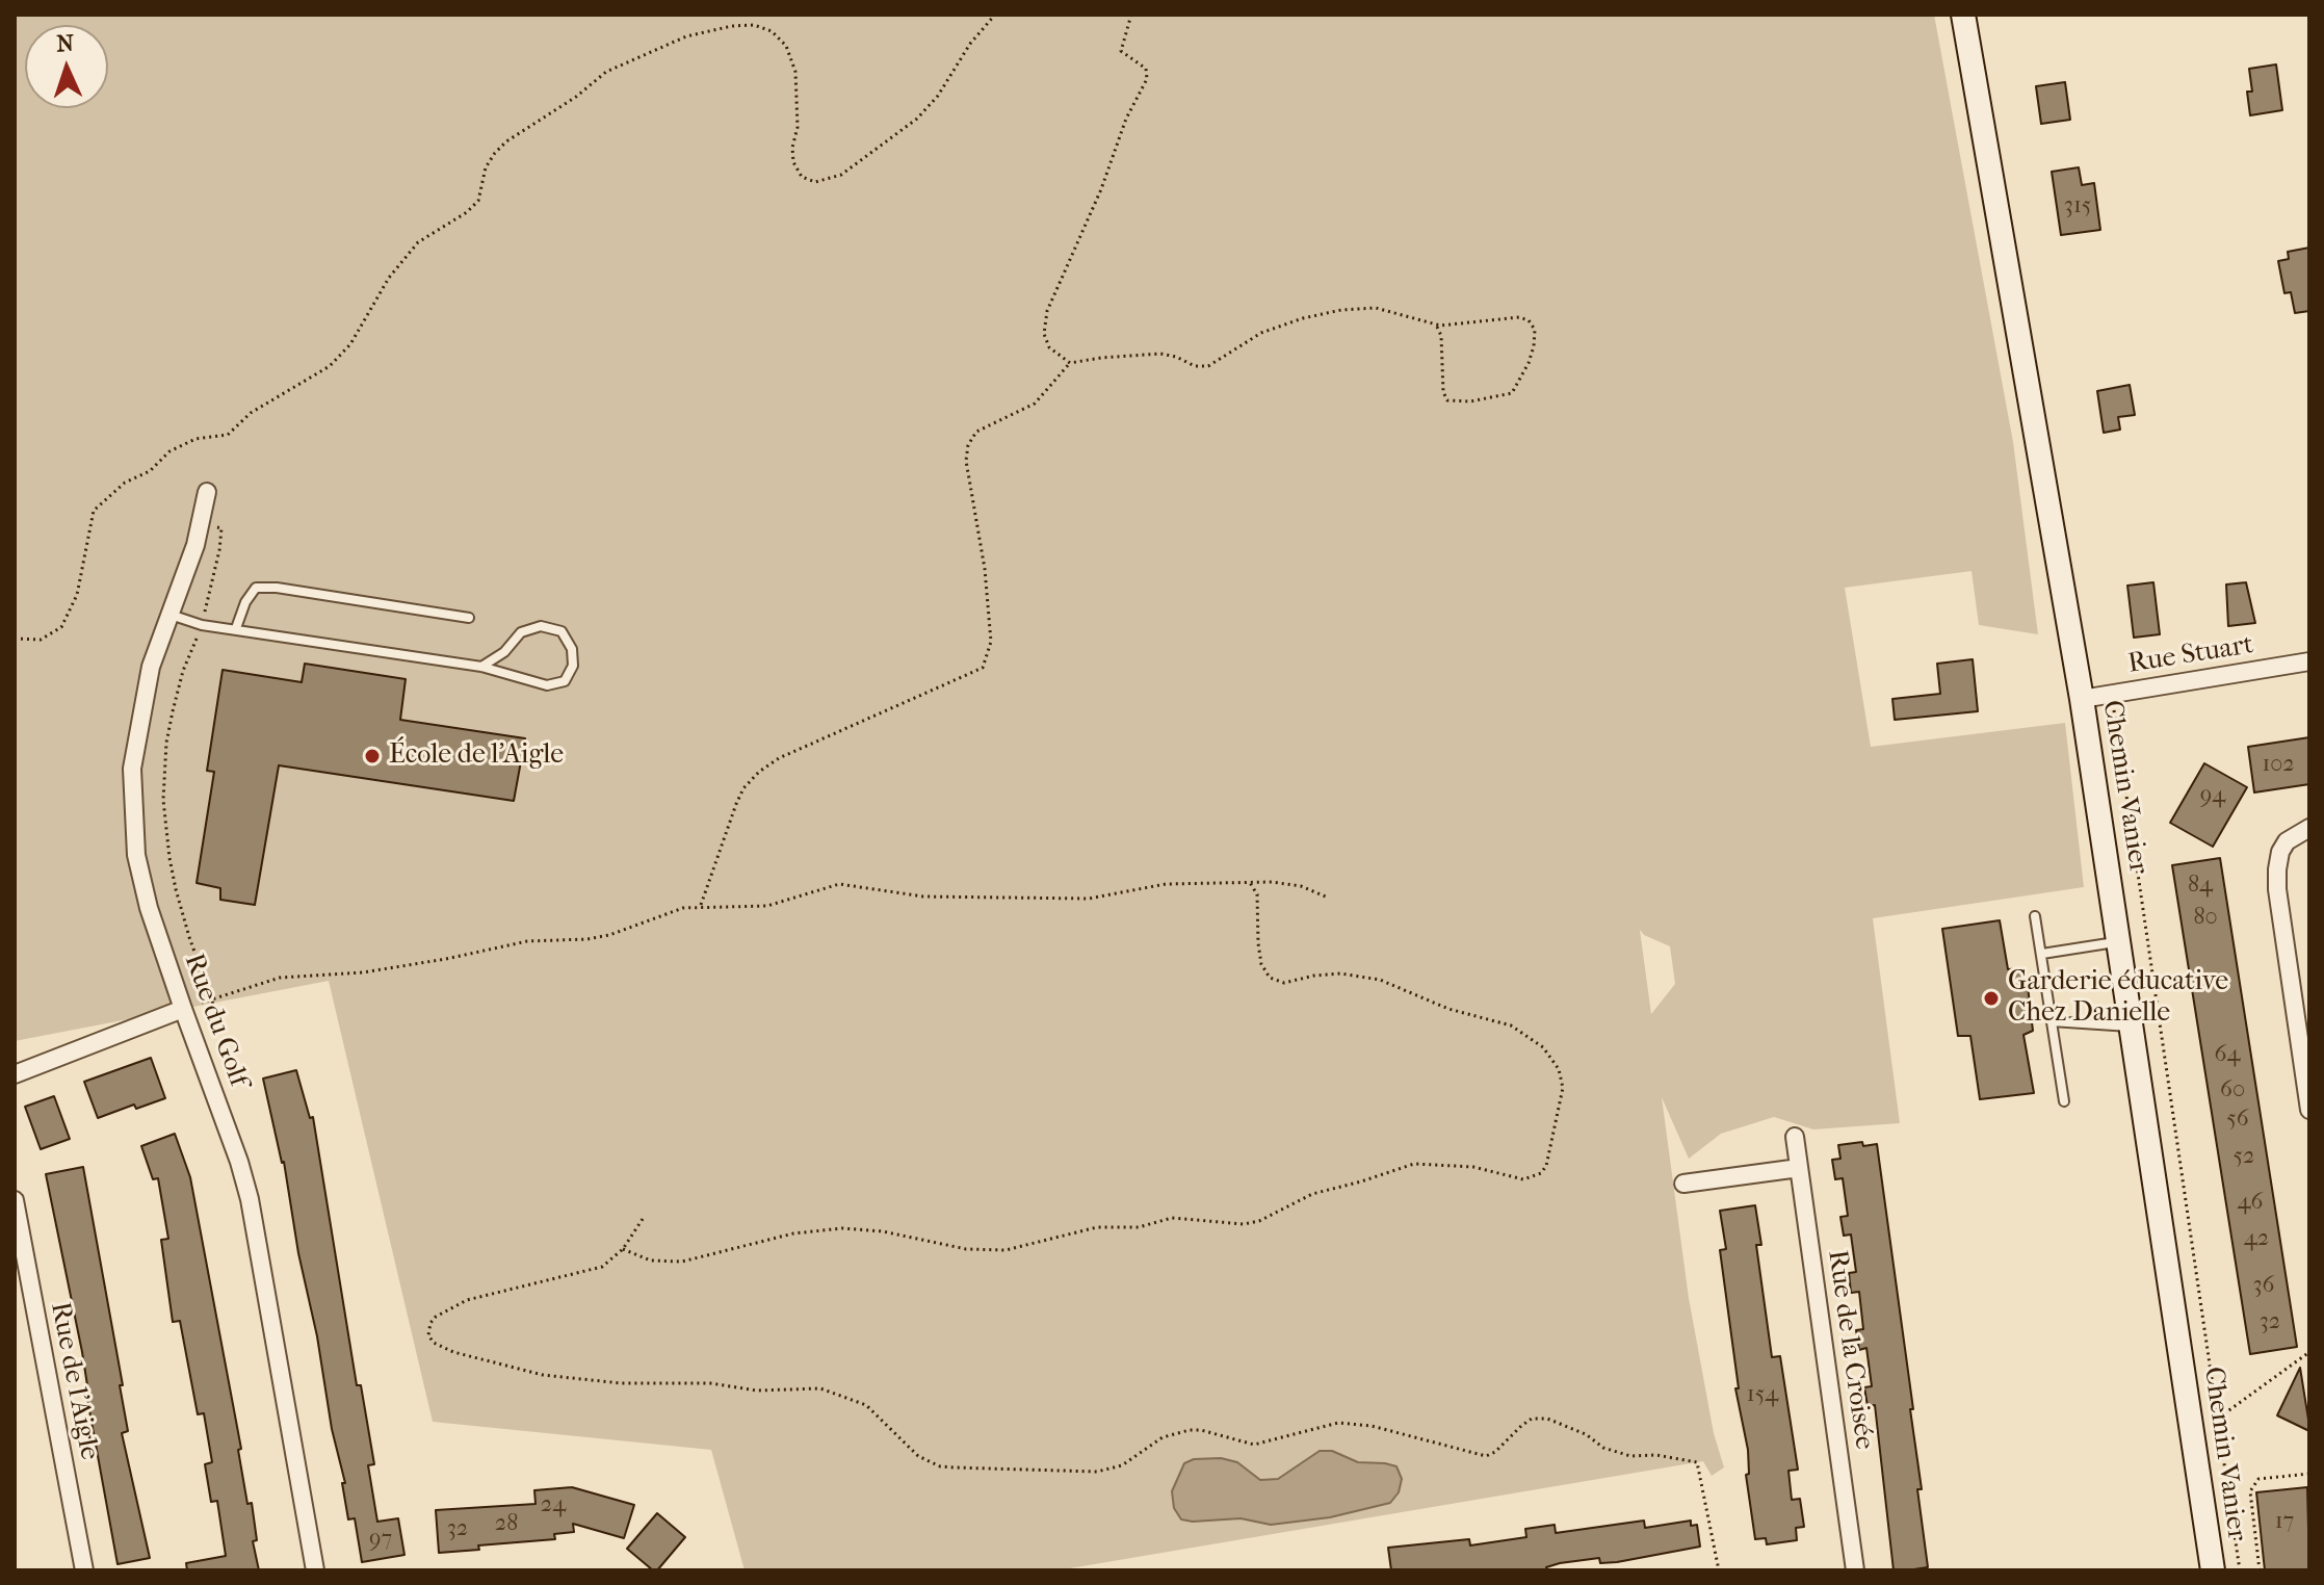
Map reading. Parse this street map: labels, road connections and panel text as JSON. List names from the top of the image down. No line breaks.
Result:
{"streets":{"main road":["Chemin Vanier"],"street":["Rue Stuart","Rue du Golf","Rue de la Croisée","Rue de l'Aigle"]},"crossings":[["Rue Stuart","Chemin Vanier"]],"places":["École de l'Aigle","Garderie éducative Chez Danielle"],"house_numbers":["315","102","94","84","80","64","60","56","52","46","42","36","32","154","24","17","28","32","97"],"north":"top"}
